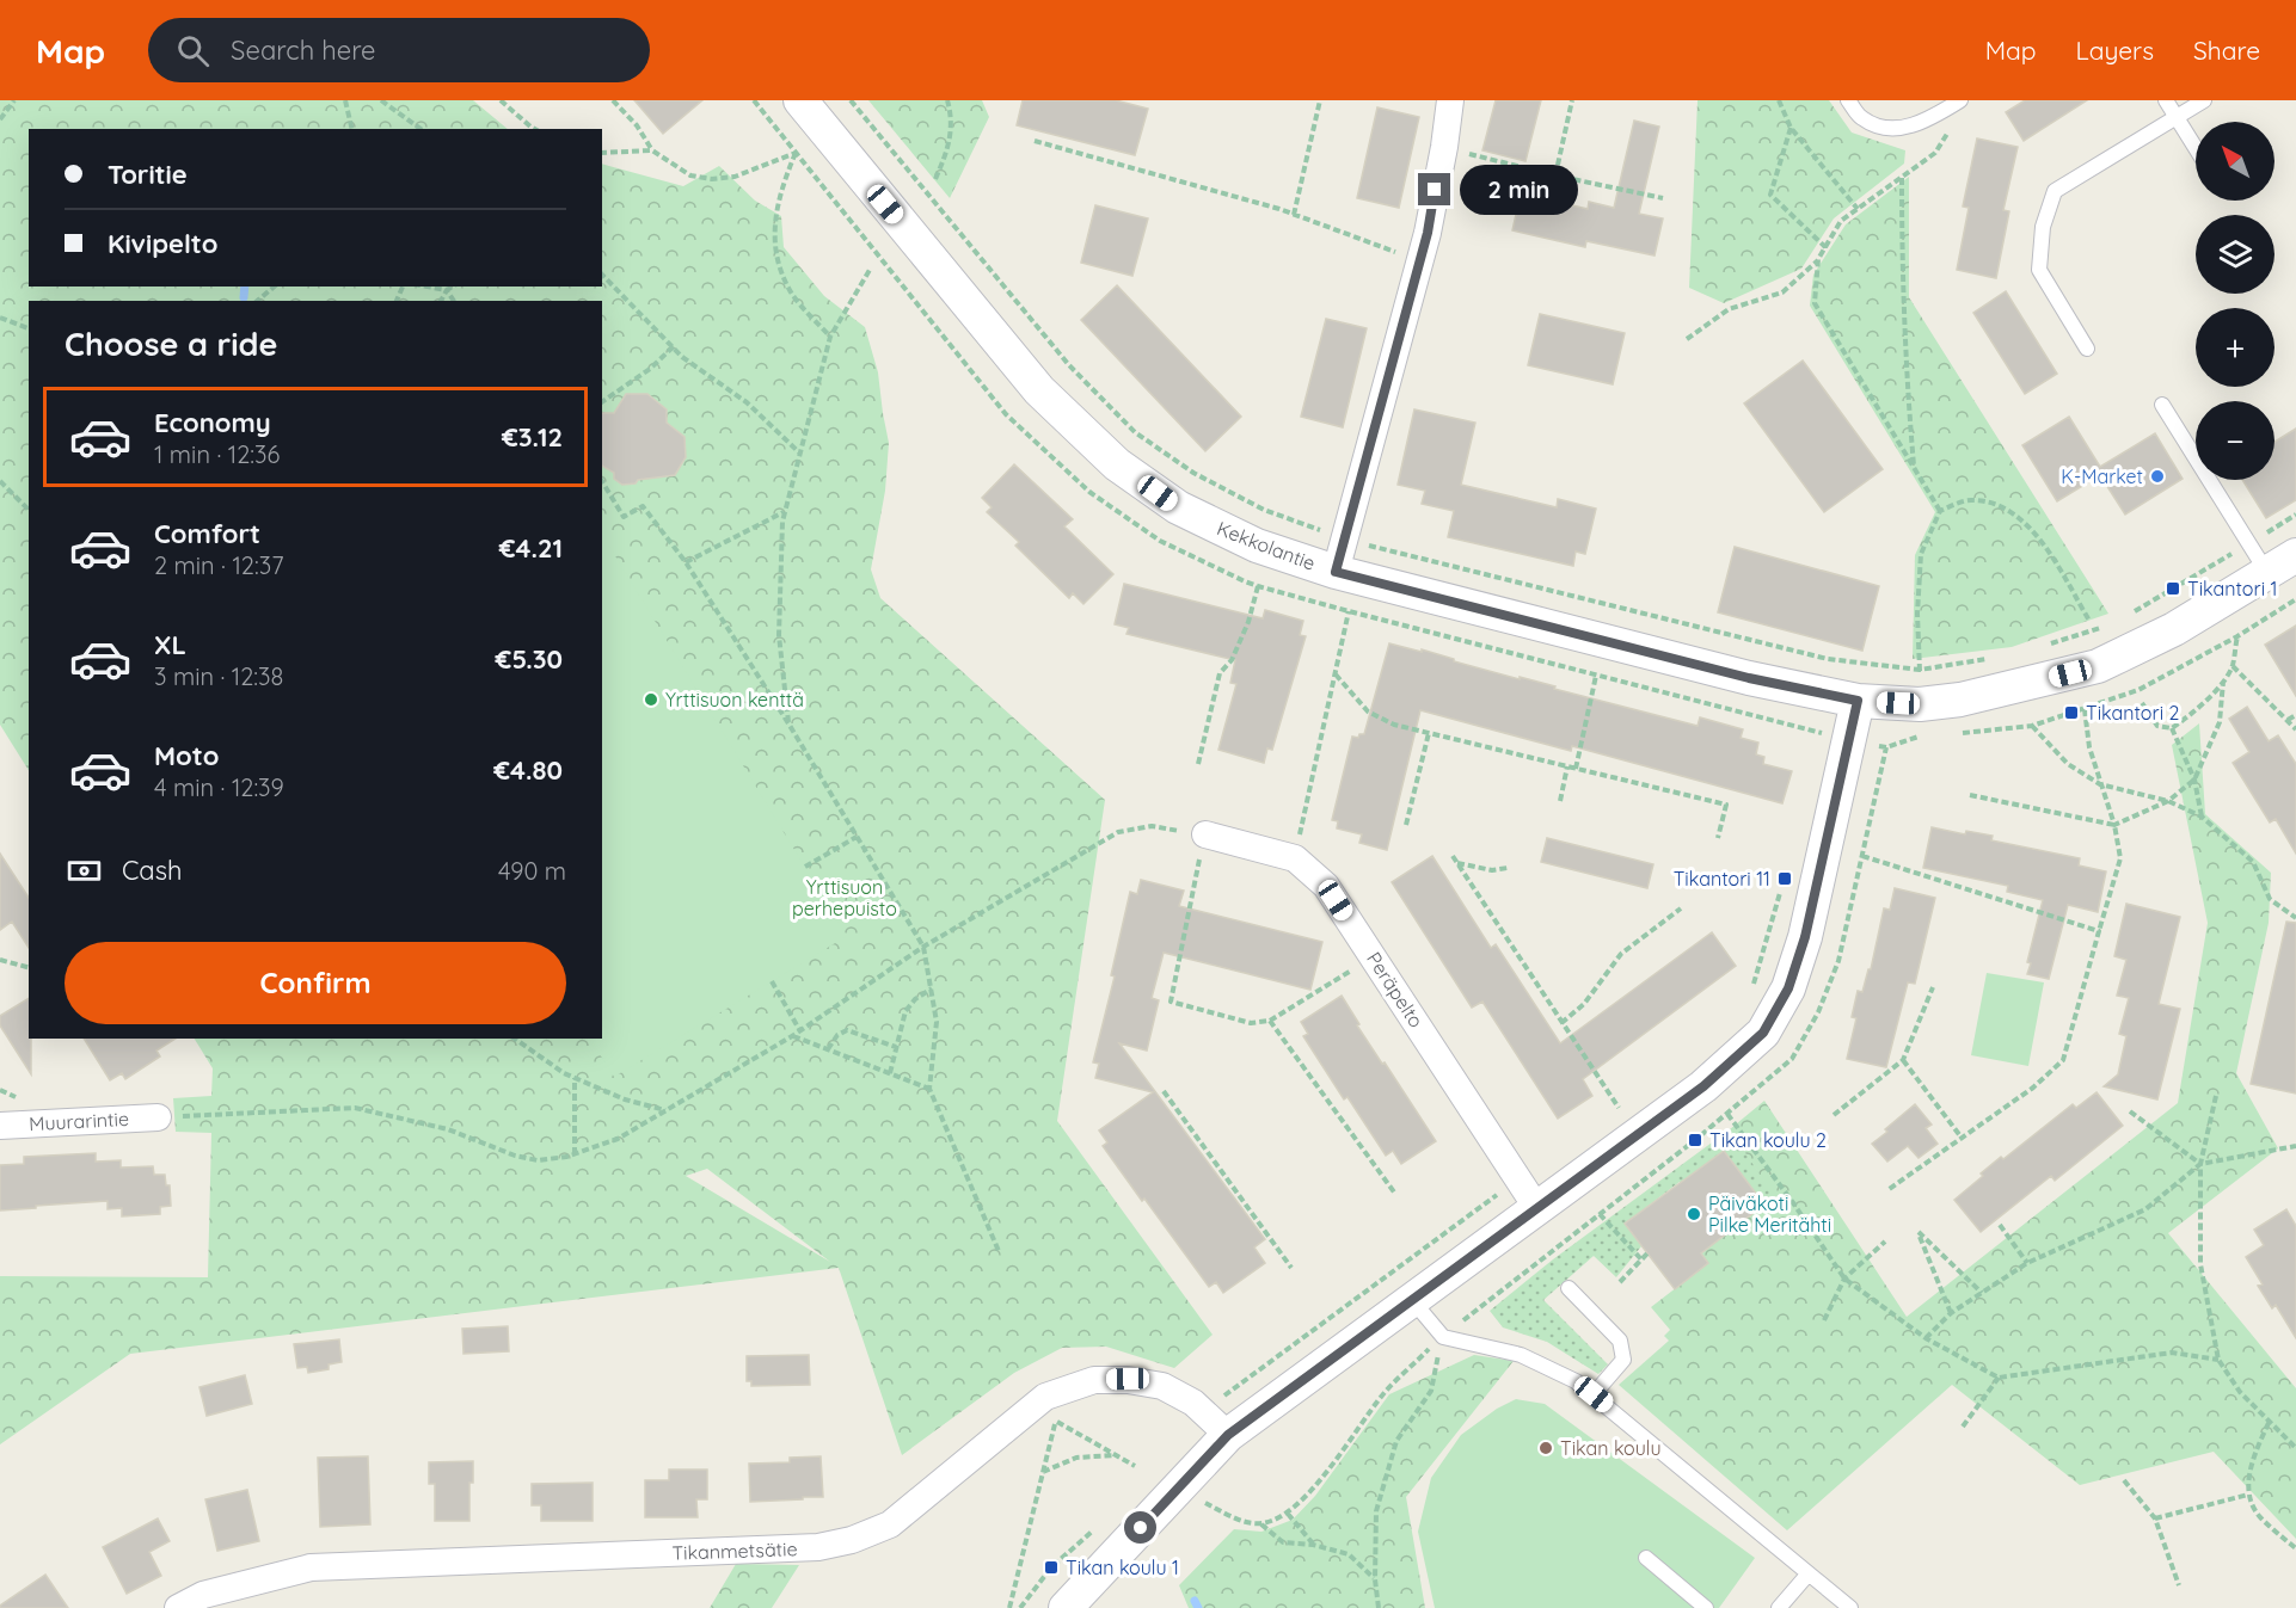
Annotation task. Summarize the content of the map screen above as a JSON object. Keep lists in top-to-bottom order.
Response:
{
  "streets": {
    "street": [
      "Kekkolantie",
      "Peräpelto",
      "Muurarintie",
      "Tikanmetsätie"
    ]
  },
  "parks": ["Yrttisuon perhepuisto"],
  "places": {
    "other": [
      "K-Market",
      "Yrttisuon kenttä",
      "Päiväkoti Pilke Meritähti",
      "Tikan koulu"
    ],
    "transit": [
      "Tikantori 1",
      "Tikantori 2",
      "Tikantori 11",
      "Tikan koulu 2",
      "Tikan koulu 1"
    ]
  },
  "north": "top left",
  "page": {
    "header": "Map",
    "search": "Search here",
    "nav": ["Map", "Layers", "Share"],
    "map_buttons": ["+", "−"],
    "banner": ["Toritie", "Kivipelto"],
    "bubble": "2 min",
    "heading": "Choose a ride",
    "list": [
      {
        "name": "Economy",
        "note": "1 min · 12:36",
        "value": "€3.12"
      },
      {
        "name": "Comfort",
        "note": "2 min · 12:37",
        "value": "€4.21"
      },
      {
        "name": "XL",
        "note": "3 min · 12:38",
        "value": "€5.30"
      },
      {
        "name": "Moto",
        "note": "4 min · 12:39",
        "value": "€4.80"
      }
    ],
    "pay": ["Cash", "490 m"],
    "buttons": "Confirm"
  }
}
